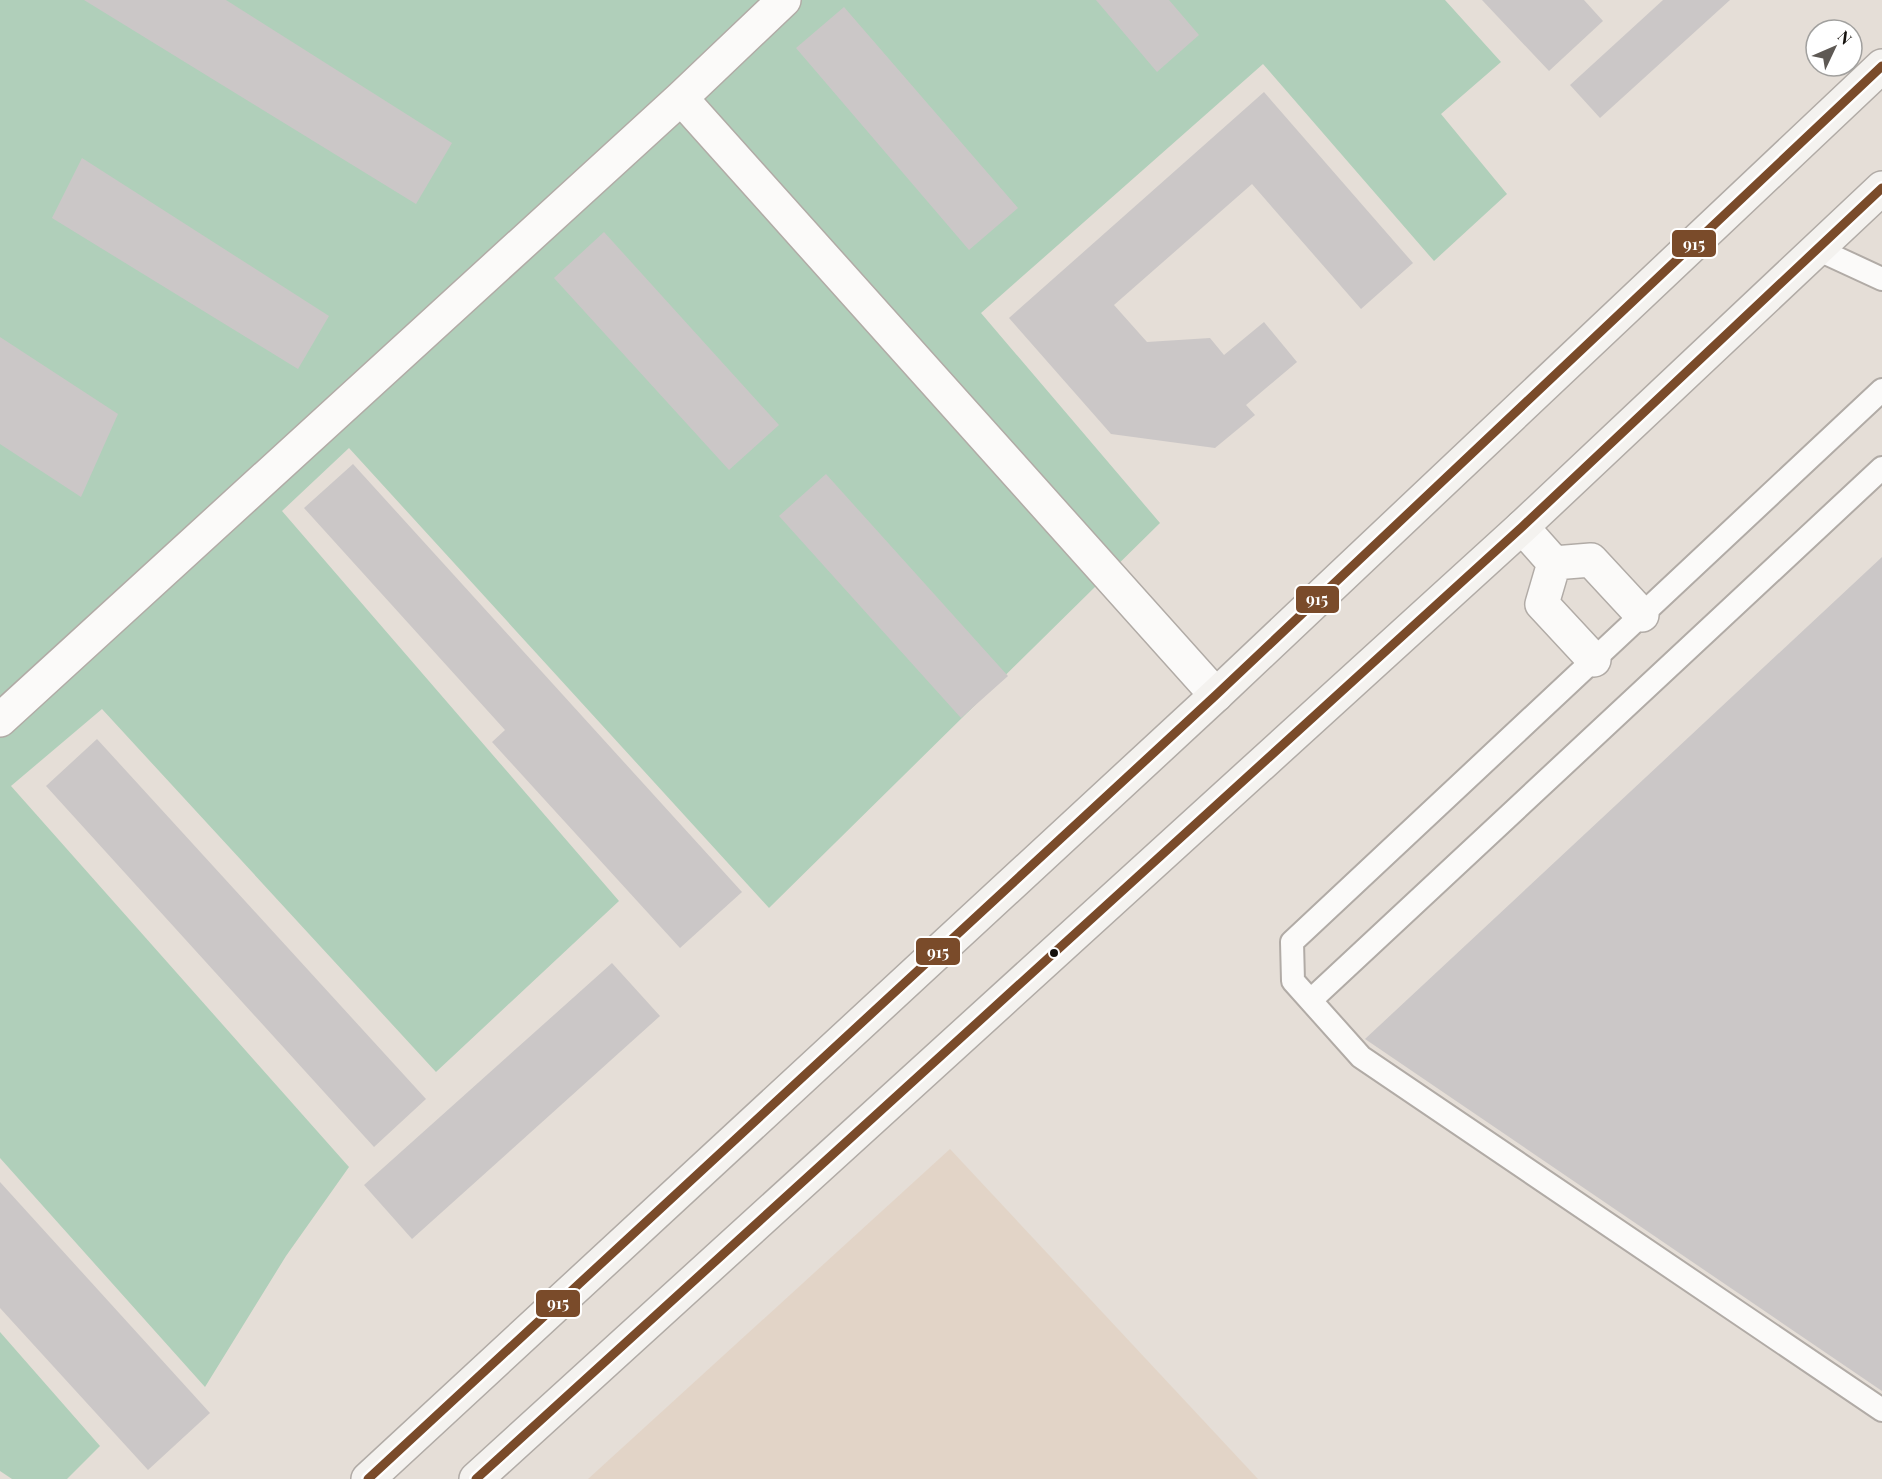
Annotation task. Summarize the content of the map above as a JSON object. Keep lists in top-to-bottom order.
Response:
{
  "lines": ["transit line 915"],
  "north": "top right"
}
